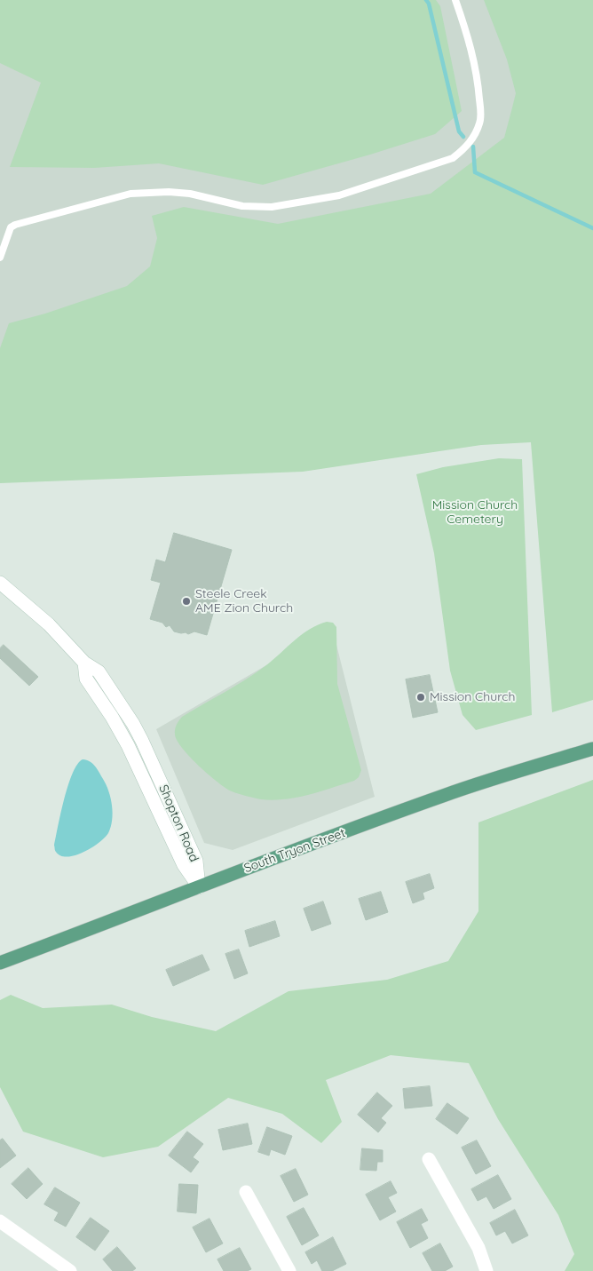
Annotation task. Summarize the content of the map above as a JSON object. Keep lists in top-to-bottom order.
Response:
{
  "streets": {
    "main road": ["South Tryon Street"],
    "street": ["Shopton Road"]
  },
  "crossings": [
    ["Shopton Road", "South Tryon Street"]
  ],
  "parks": ["Mission Church Cemetery"],
  "places": ["Steele Creek AME Zion Church", "Mission Church"]
}
